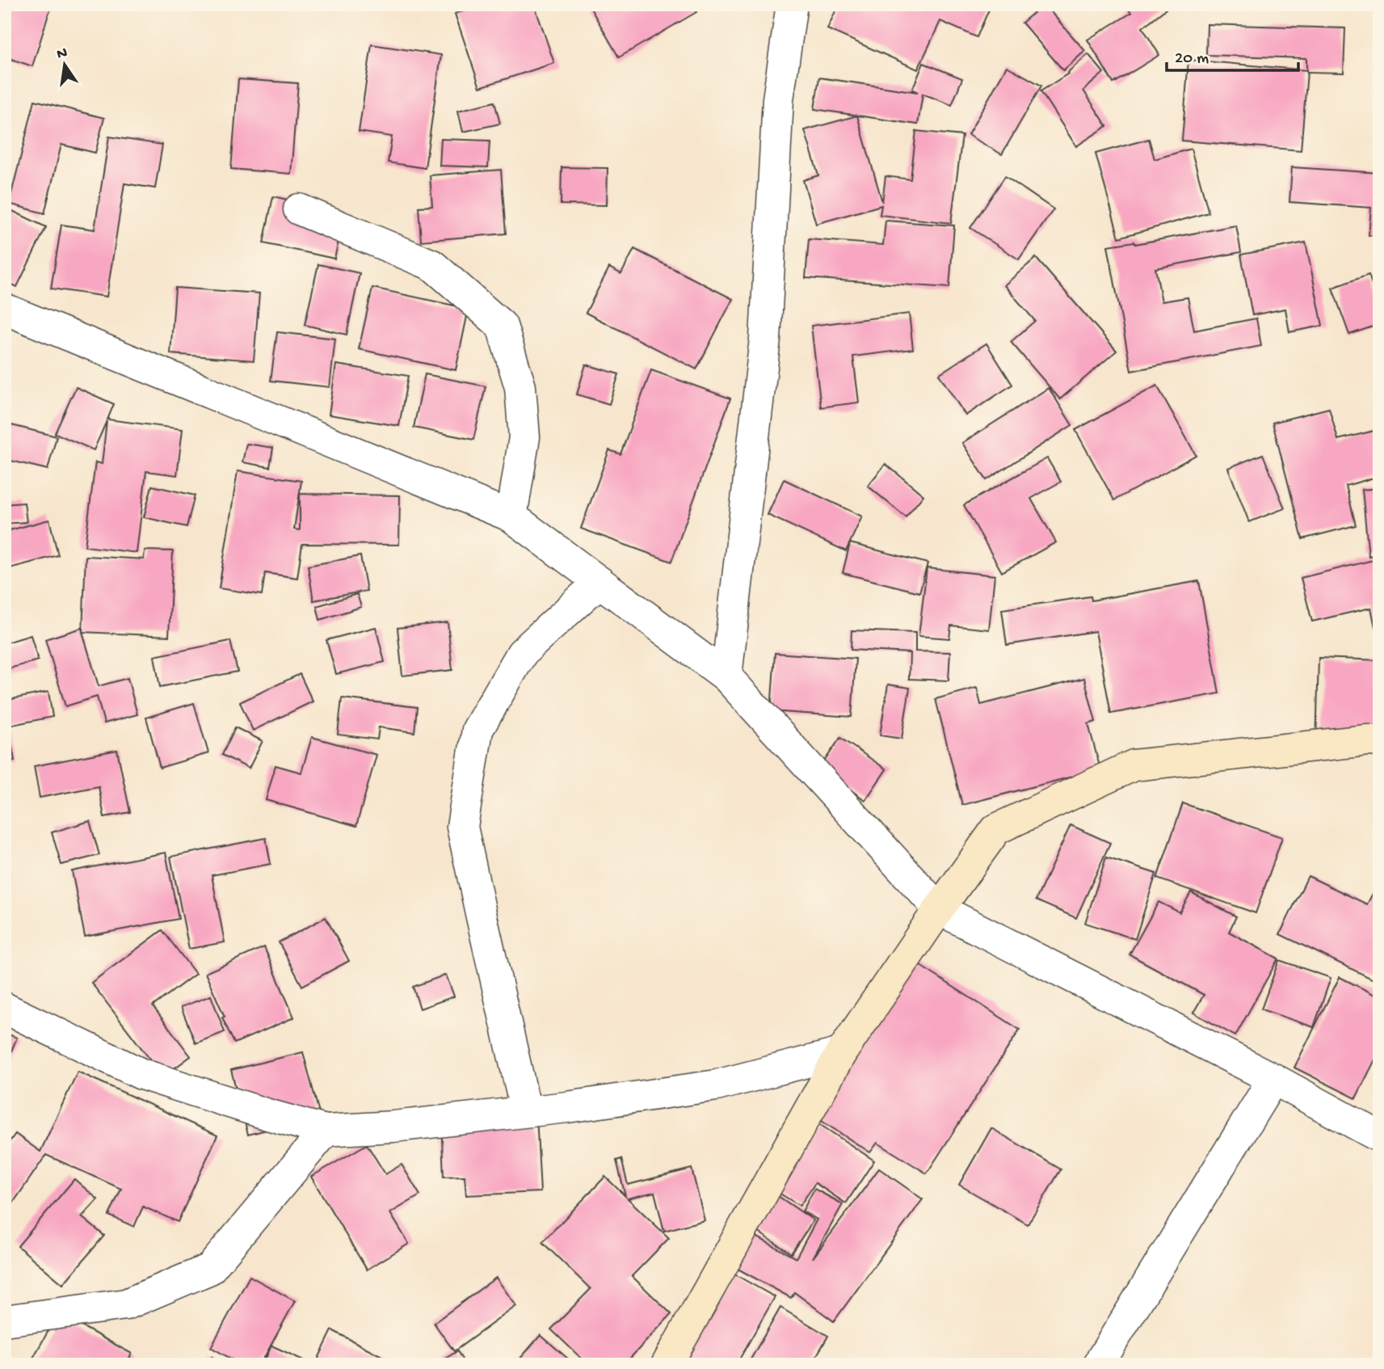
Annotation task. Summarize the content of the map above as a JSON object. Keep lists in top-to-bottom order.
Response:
{
  "scale_bar": "20 m",
  "north": "top"
}
